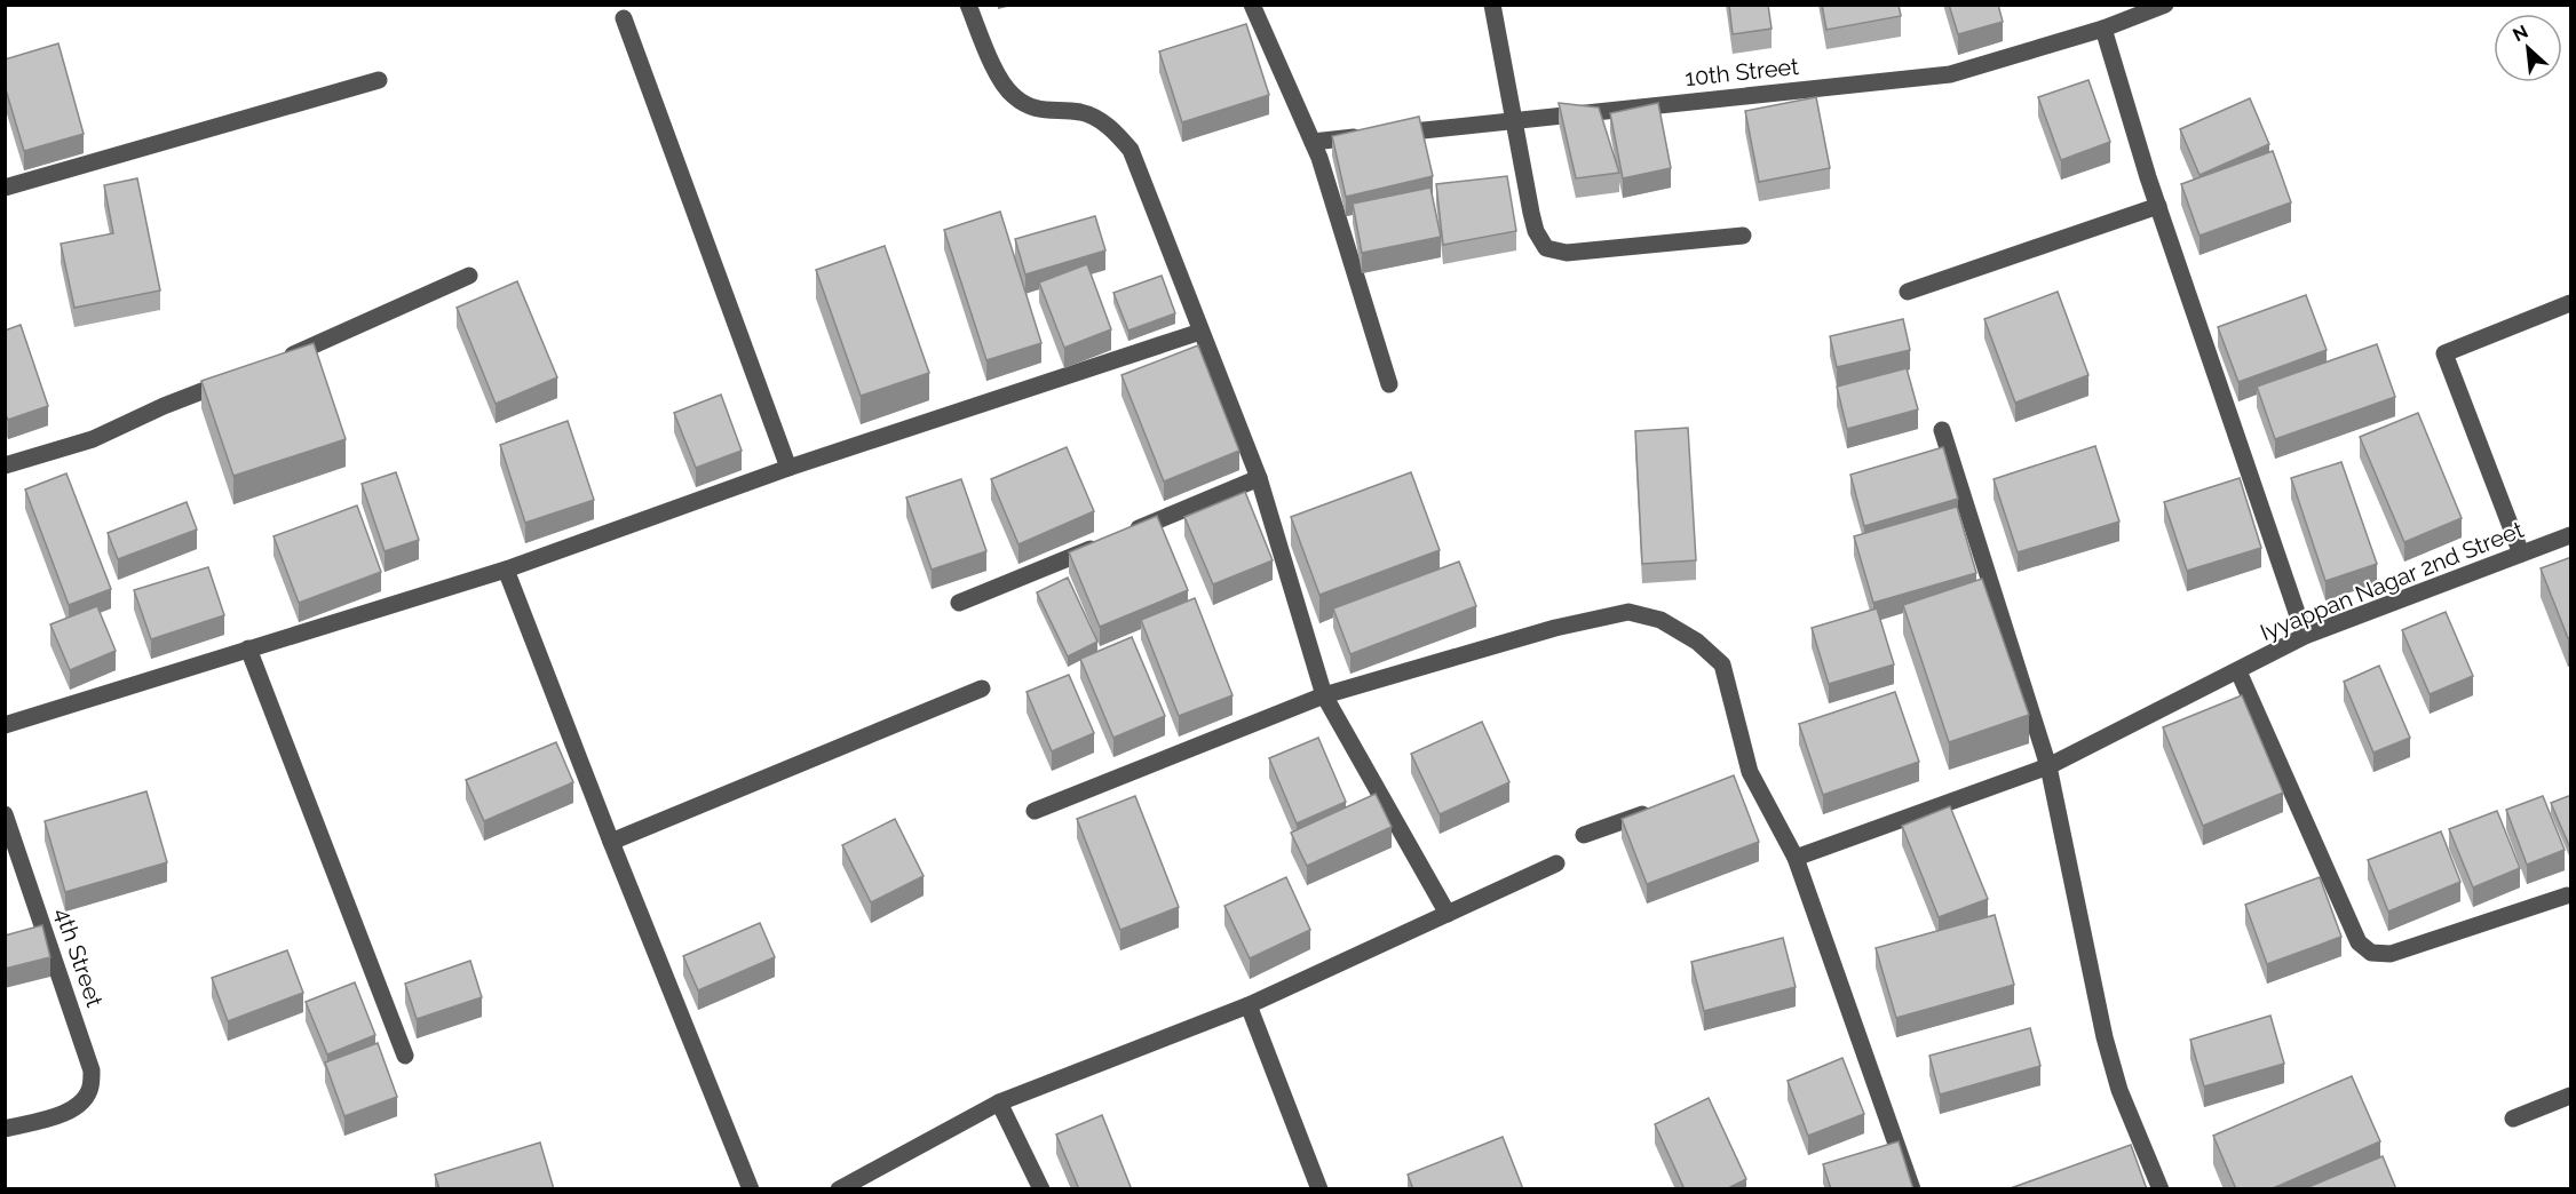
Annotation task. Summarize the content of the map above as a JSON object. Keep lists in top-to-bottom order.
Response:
{
  "streets": {
    "street": ["10th Street", "Iyyappan Nagar 2nd Street", "4th Street"]
  },
  "north": "top left"
}
